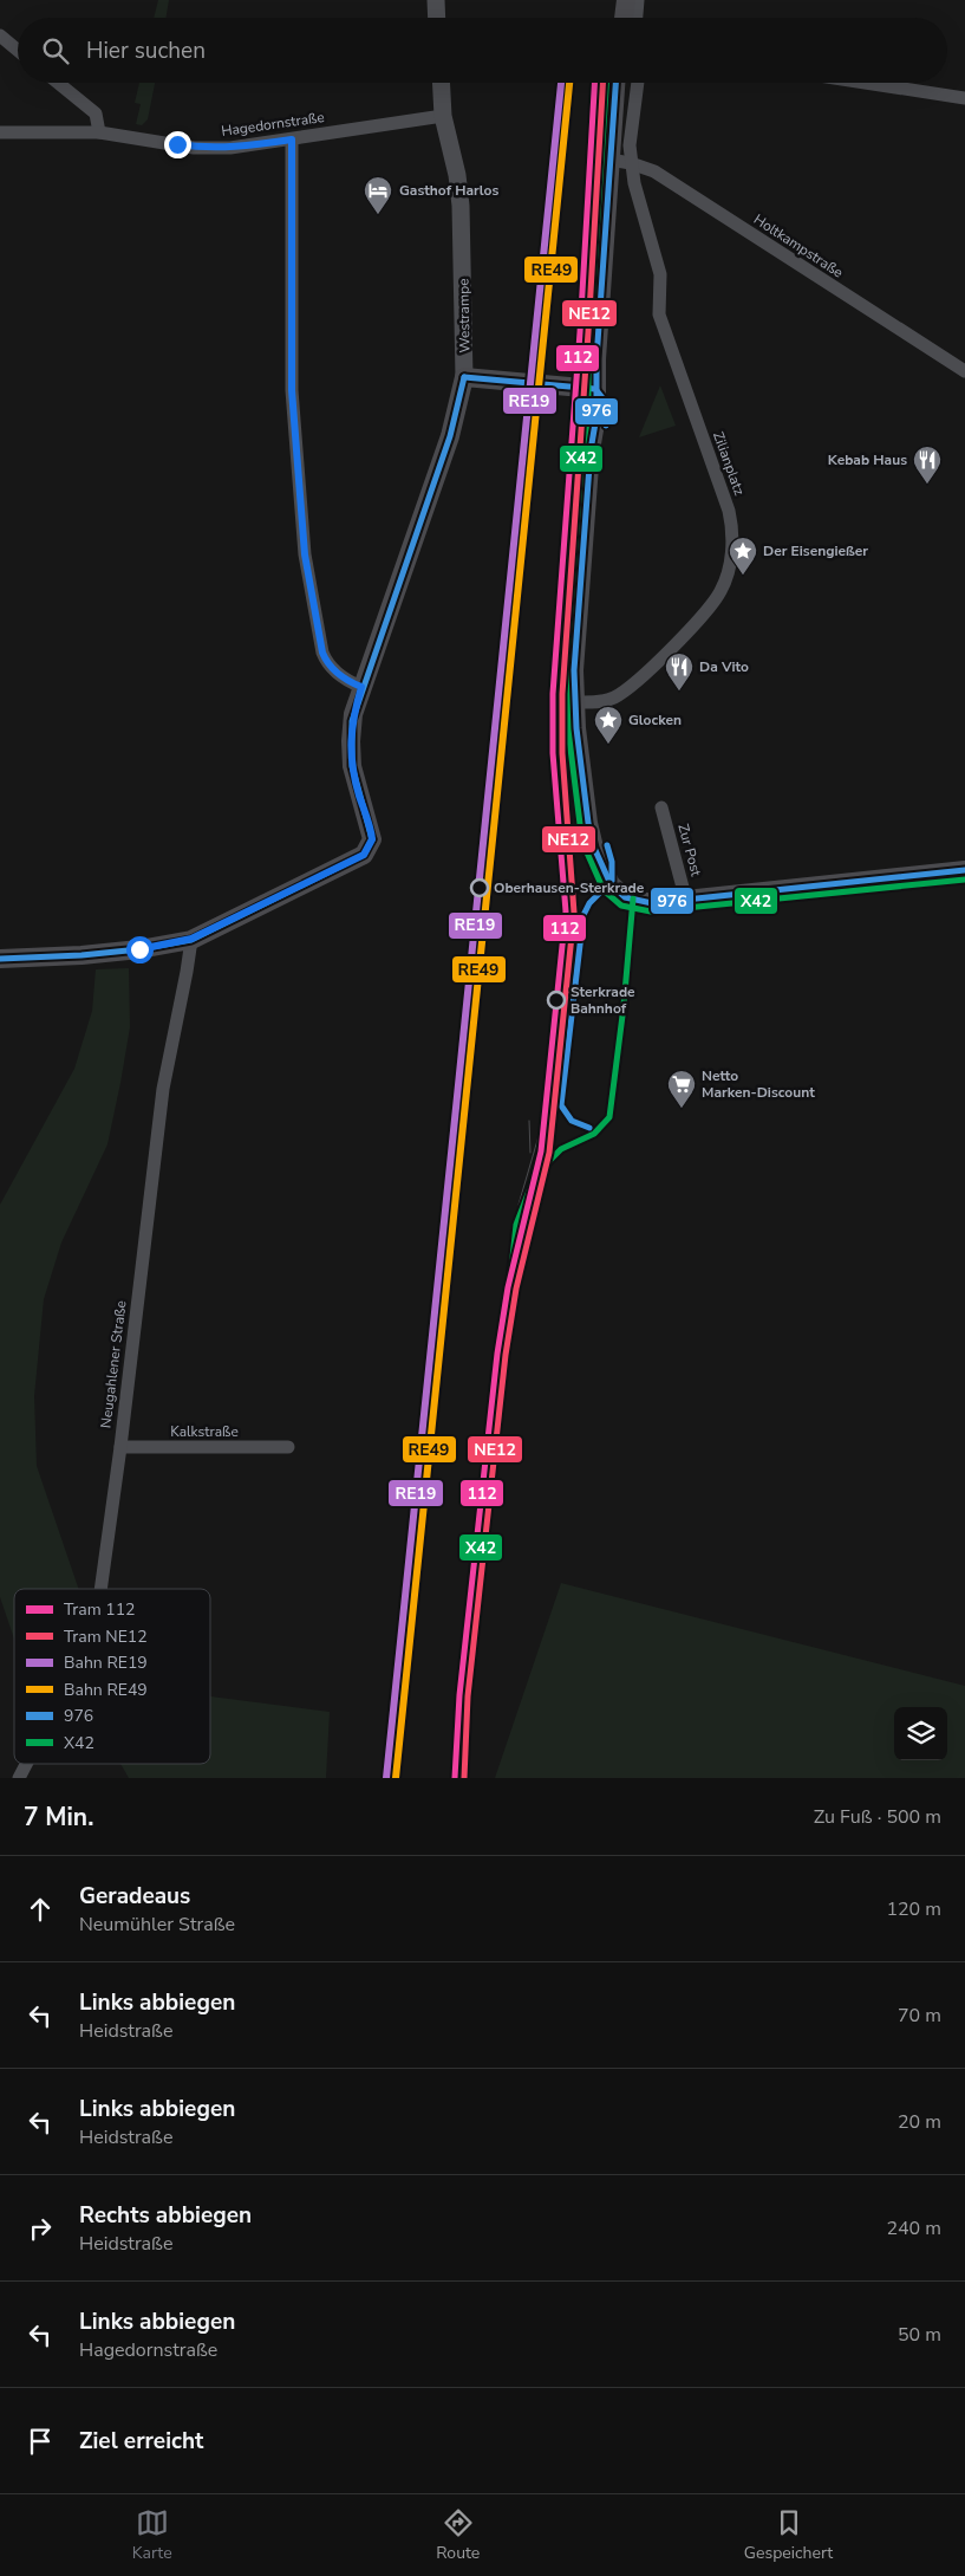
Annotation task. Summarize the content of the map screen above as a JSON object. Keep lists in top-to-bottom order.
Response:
{
  "streets": {
    "main road": ["Westrampe"],
    "street": [
      "Hagedornstraße",
      "Holtkampstraße",
      "Zilianplatz",
      "Zur Post",
      "Neugahlener Straße",
      "Kalkstraße"
    ]
  },
  "crossings": [
    ["Hagedornstraße", "Westrampe"],
    ["Holtkampstraße", "Zilianplatz"],
    ["Westrampe", "Neugahlener Straße"],
    ["Neugahlener Straße", "Kalkstraße"]
  ],
  "places": {
    "hotel": ["Gasthof Harlos"],
    "restaurant": ["Kebab Haus", "Da Vito"],
    "place": ["Der Eisengießer", "Glocken"],
    "other": ["Oberhausen-Sterkrade", "Sterkrade Bahnhof"],
    "supermarket": ["Netto Marken-Discount"]
  },
  "lines": [
    "tram line 112",
    "tram line NE12",
    "rail line RE19",
    "rail line RE49",
    "transit line 976",
    "transit line X42"
  ],
  "legend": [
    "Tram 112",
    "Tram NE12",
    "Bahn RE19",
    "Bahn RE49",
    "976",
    "X42"
  ],
  "page": {
    "search": "Hier suchen",
    "heading": ["7 Min.", "Zu Fuß · 500 m"],
    "list": [
      ["Geradeaus", "Neumühler Straße", "120 m"],
      ["Links abbiegen", "Heidstraße", "70 m"],
      ["Links abbiegen", "Heidstraße", "20 m"],
      ["Rechts abbiegen", "Heidstraße", "240 m"],
      ["Links abbiegen", "Hagedornstraße", "50 m"],
      "Ziel erreicht"
    ],
    "nav": ["Karte", "Route", "Gespeichert"]
  }
}
